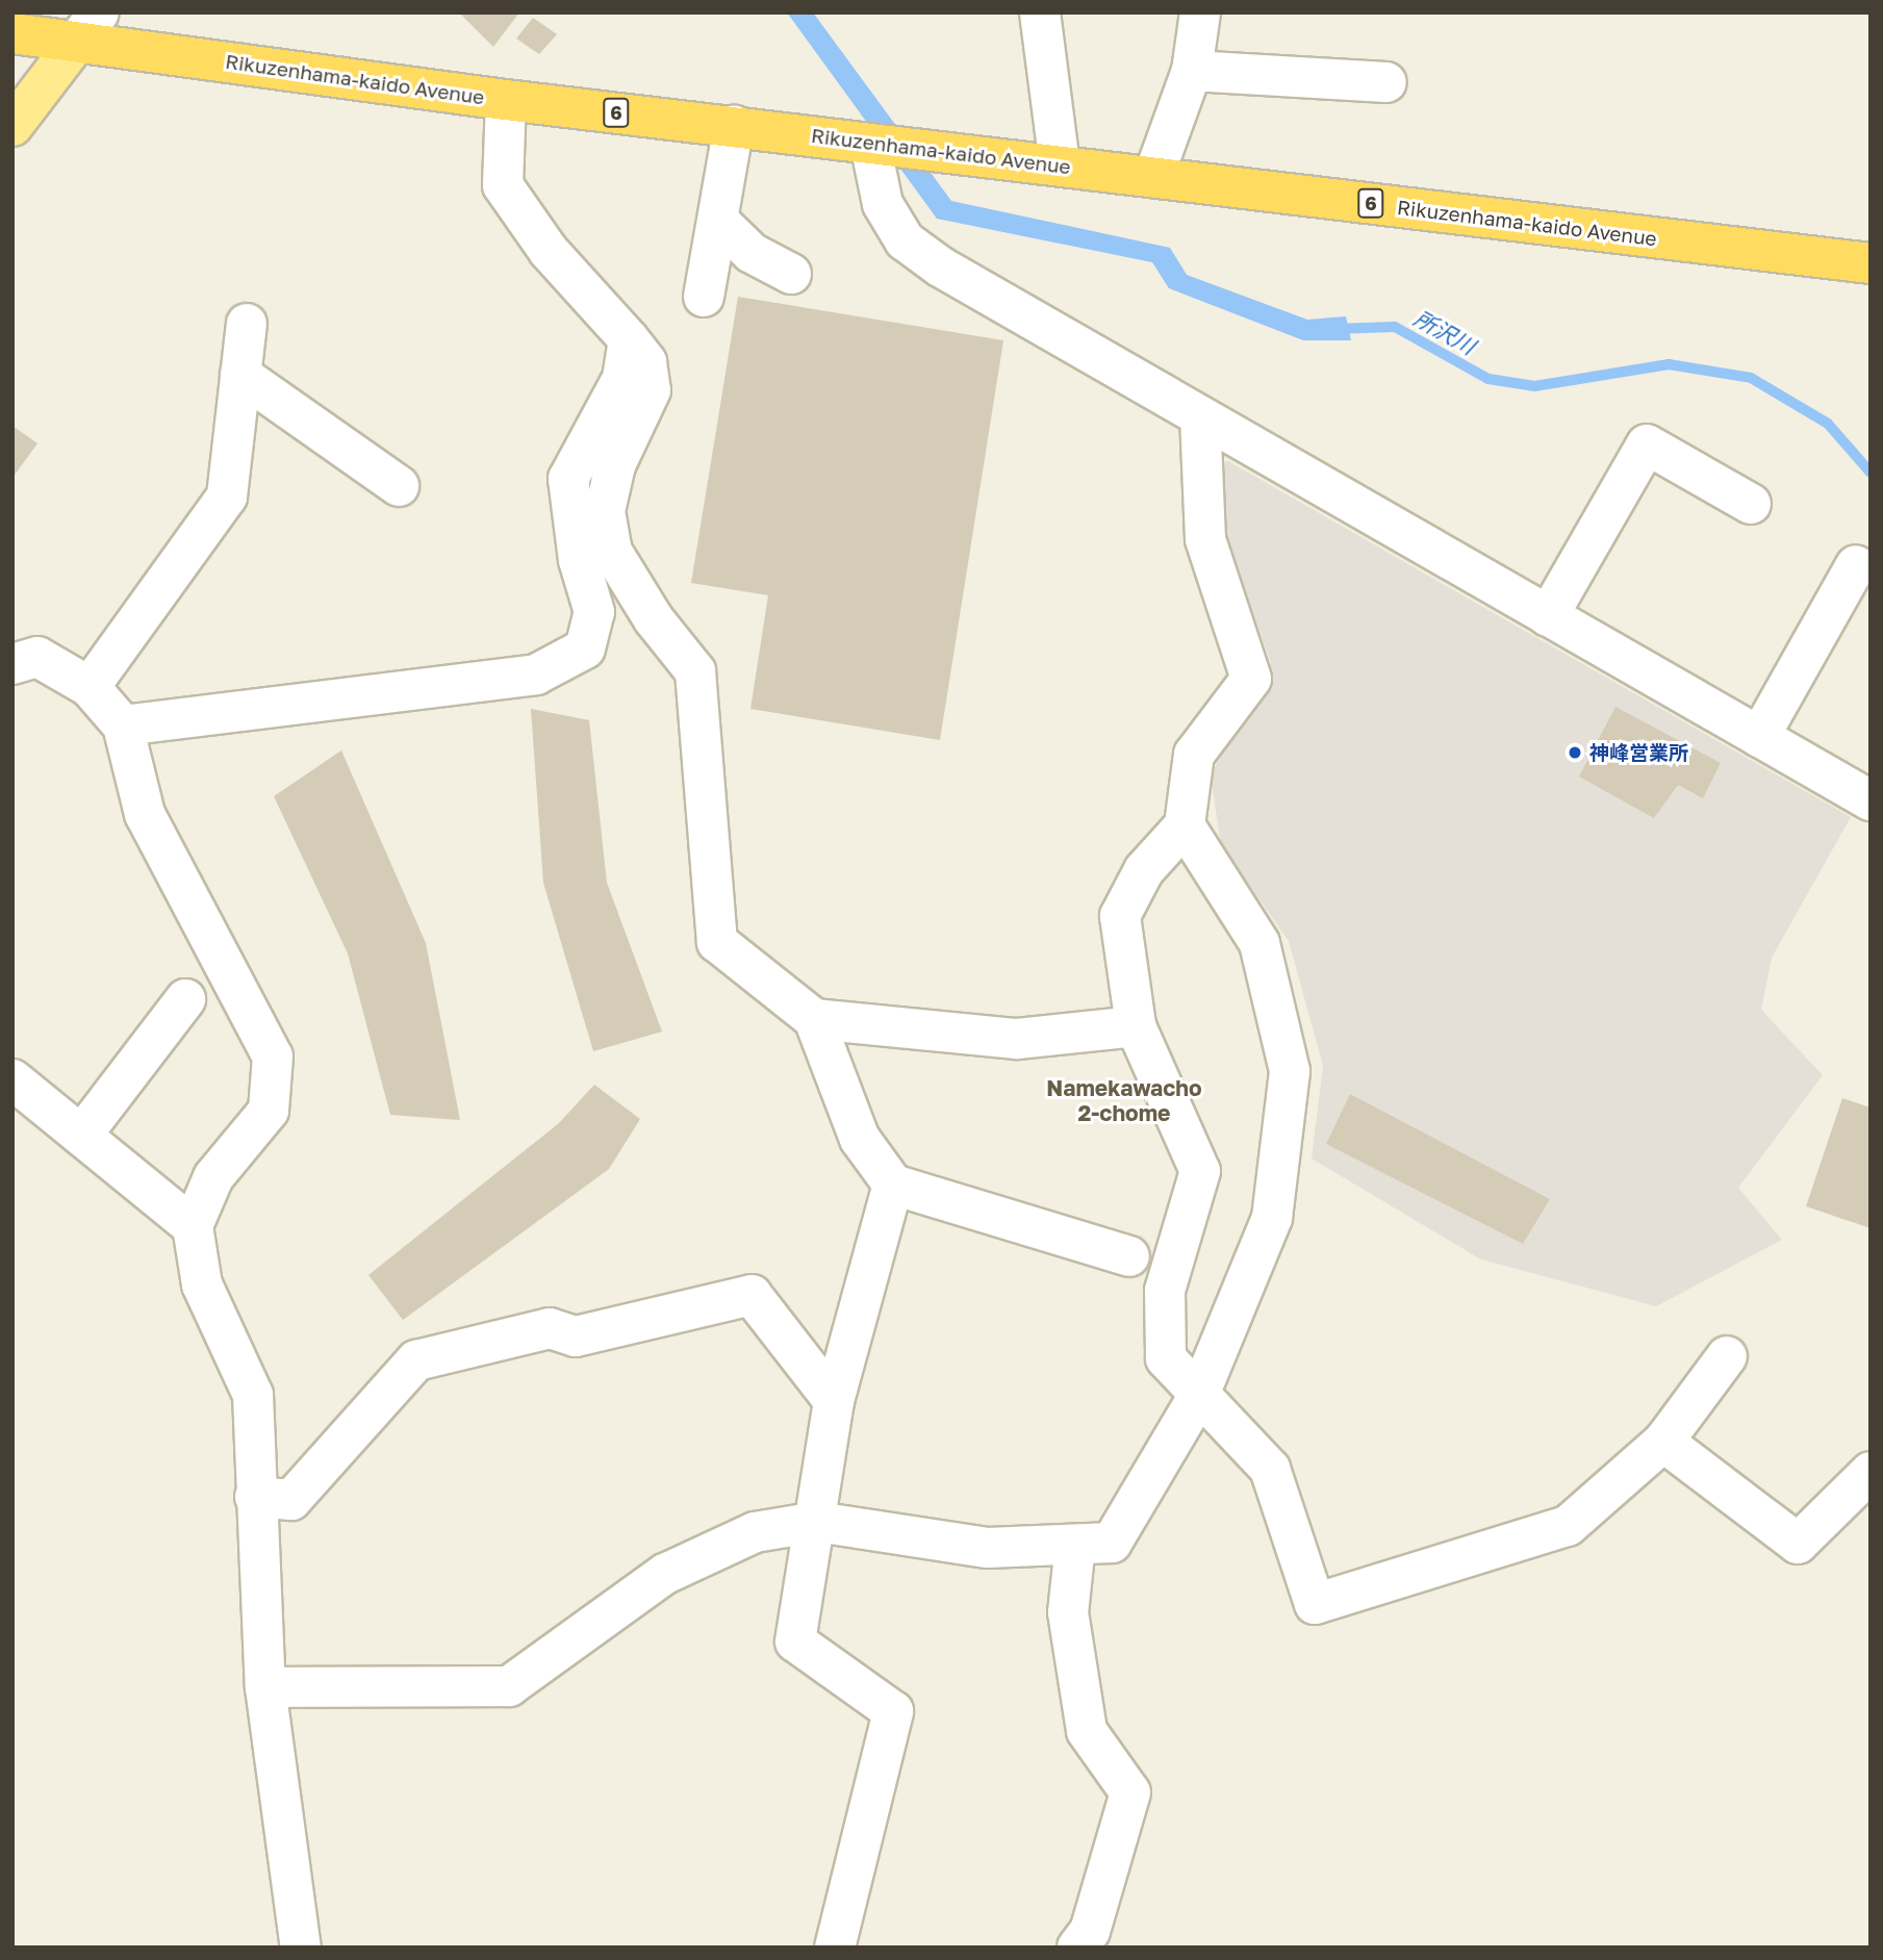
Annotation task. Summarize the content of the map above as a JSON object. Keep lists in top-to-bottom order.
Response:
{
  "streets": {
    "highway": ["Rikuzenhama-kaido Avenue", "6"]
  },
  "districts": ["Namekawacho 2-chome"],
  "water": ["所沢川"],
  "places": ["神峰営業所"]
}
